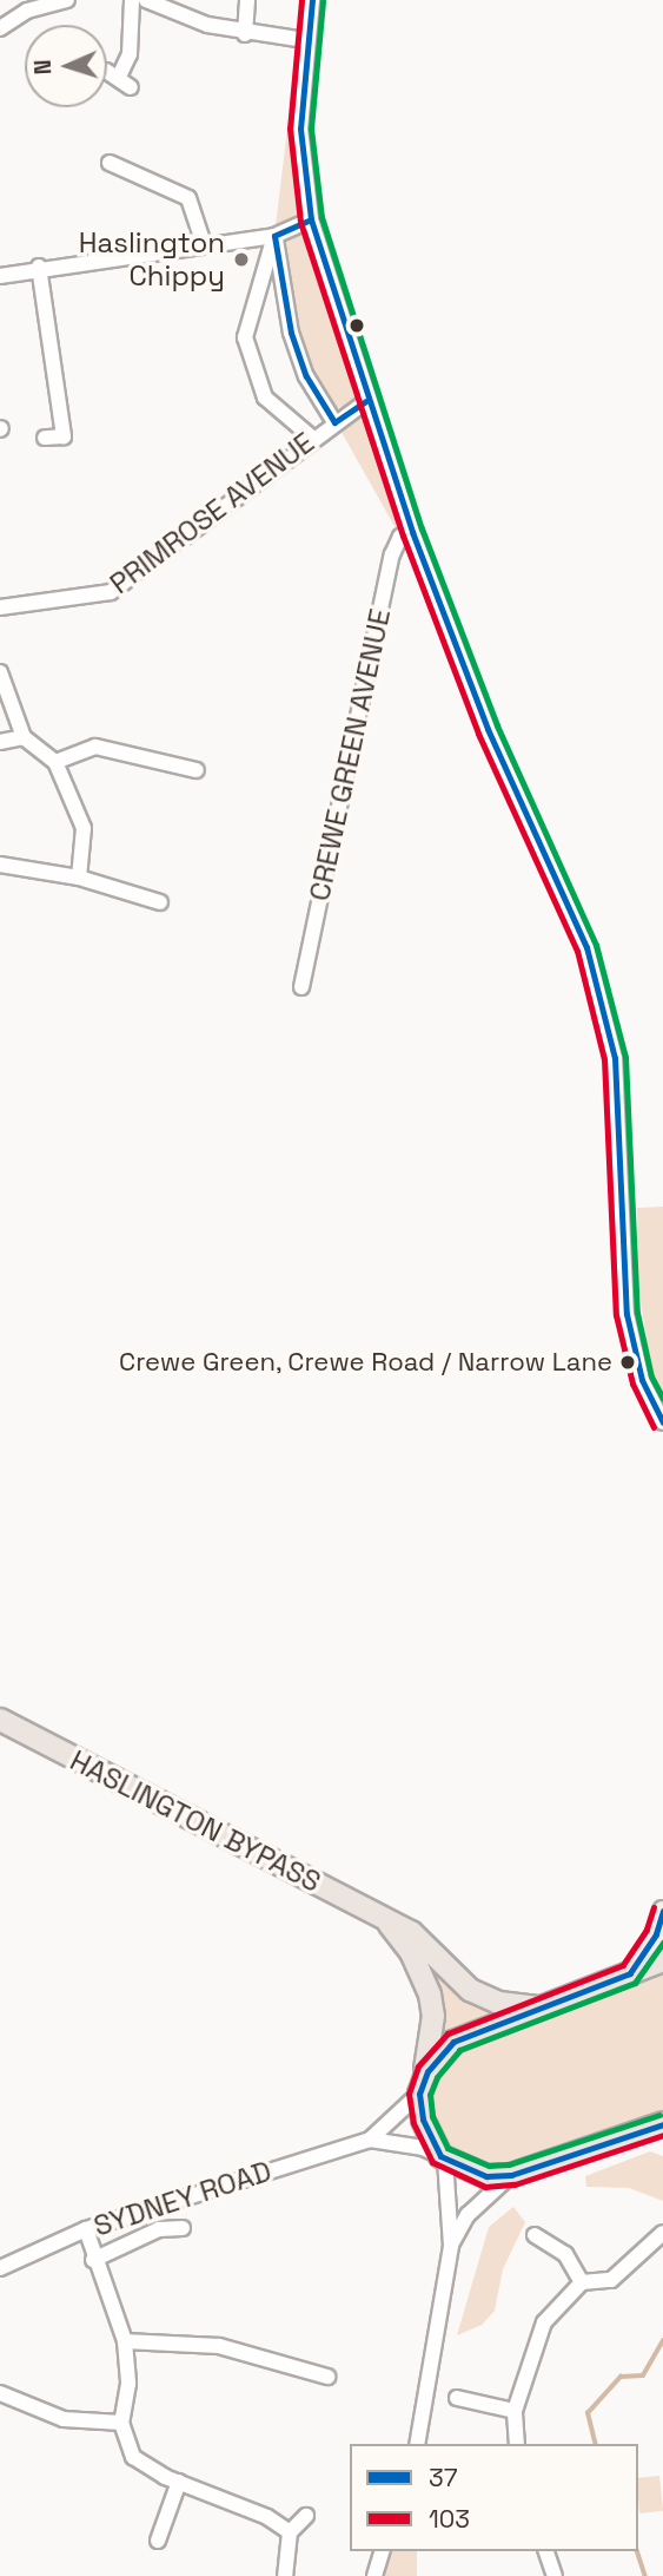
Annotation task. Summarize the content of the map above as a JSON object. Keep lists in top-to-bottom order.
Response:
{
  "streets": {
    "highway": ["HASLINGTON BYPASS"],
    "street": ["PRIMROSE AVENUE", "CREWE GREEN AVENUE", "SYDNEY ROAD"]
  },
  "crossings": [
    ["HASLINGTON BYPASS", "SYDNEY ROAD"]
  ],
  "places": ["Haslington Chippy", "Crewe Green, Crewe Road / Narrow Lane"],
  "lines": ["transit line 37", "transit line 103"],
  "legend": ["37", "103"],
  "north": "left"
}
